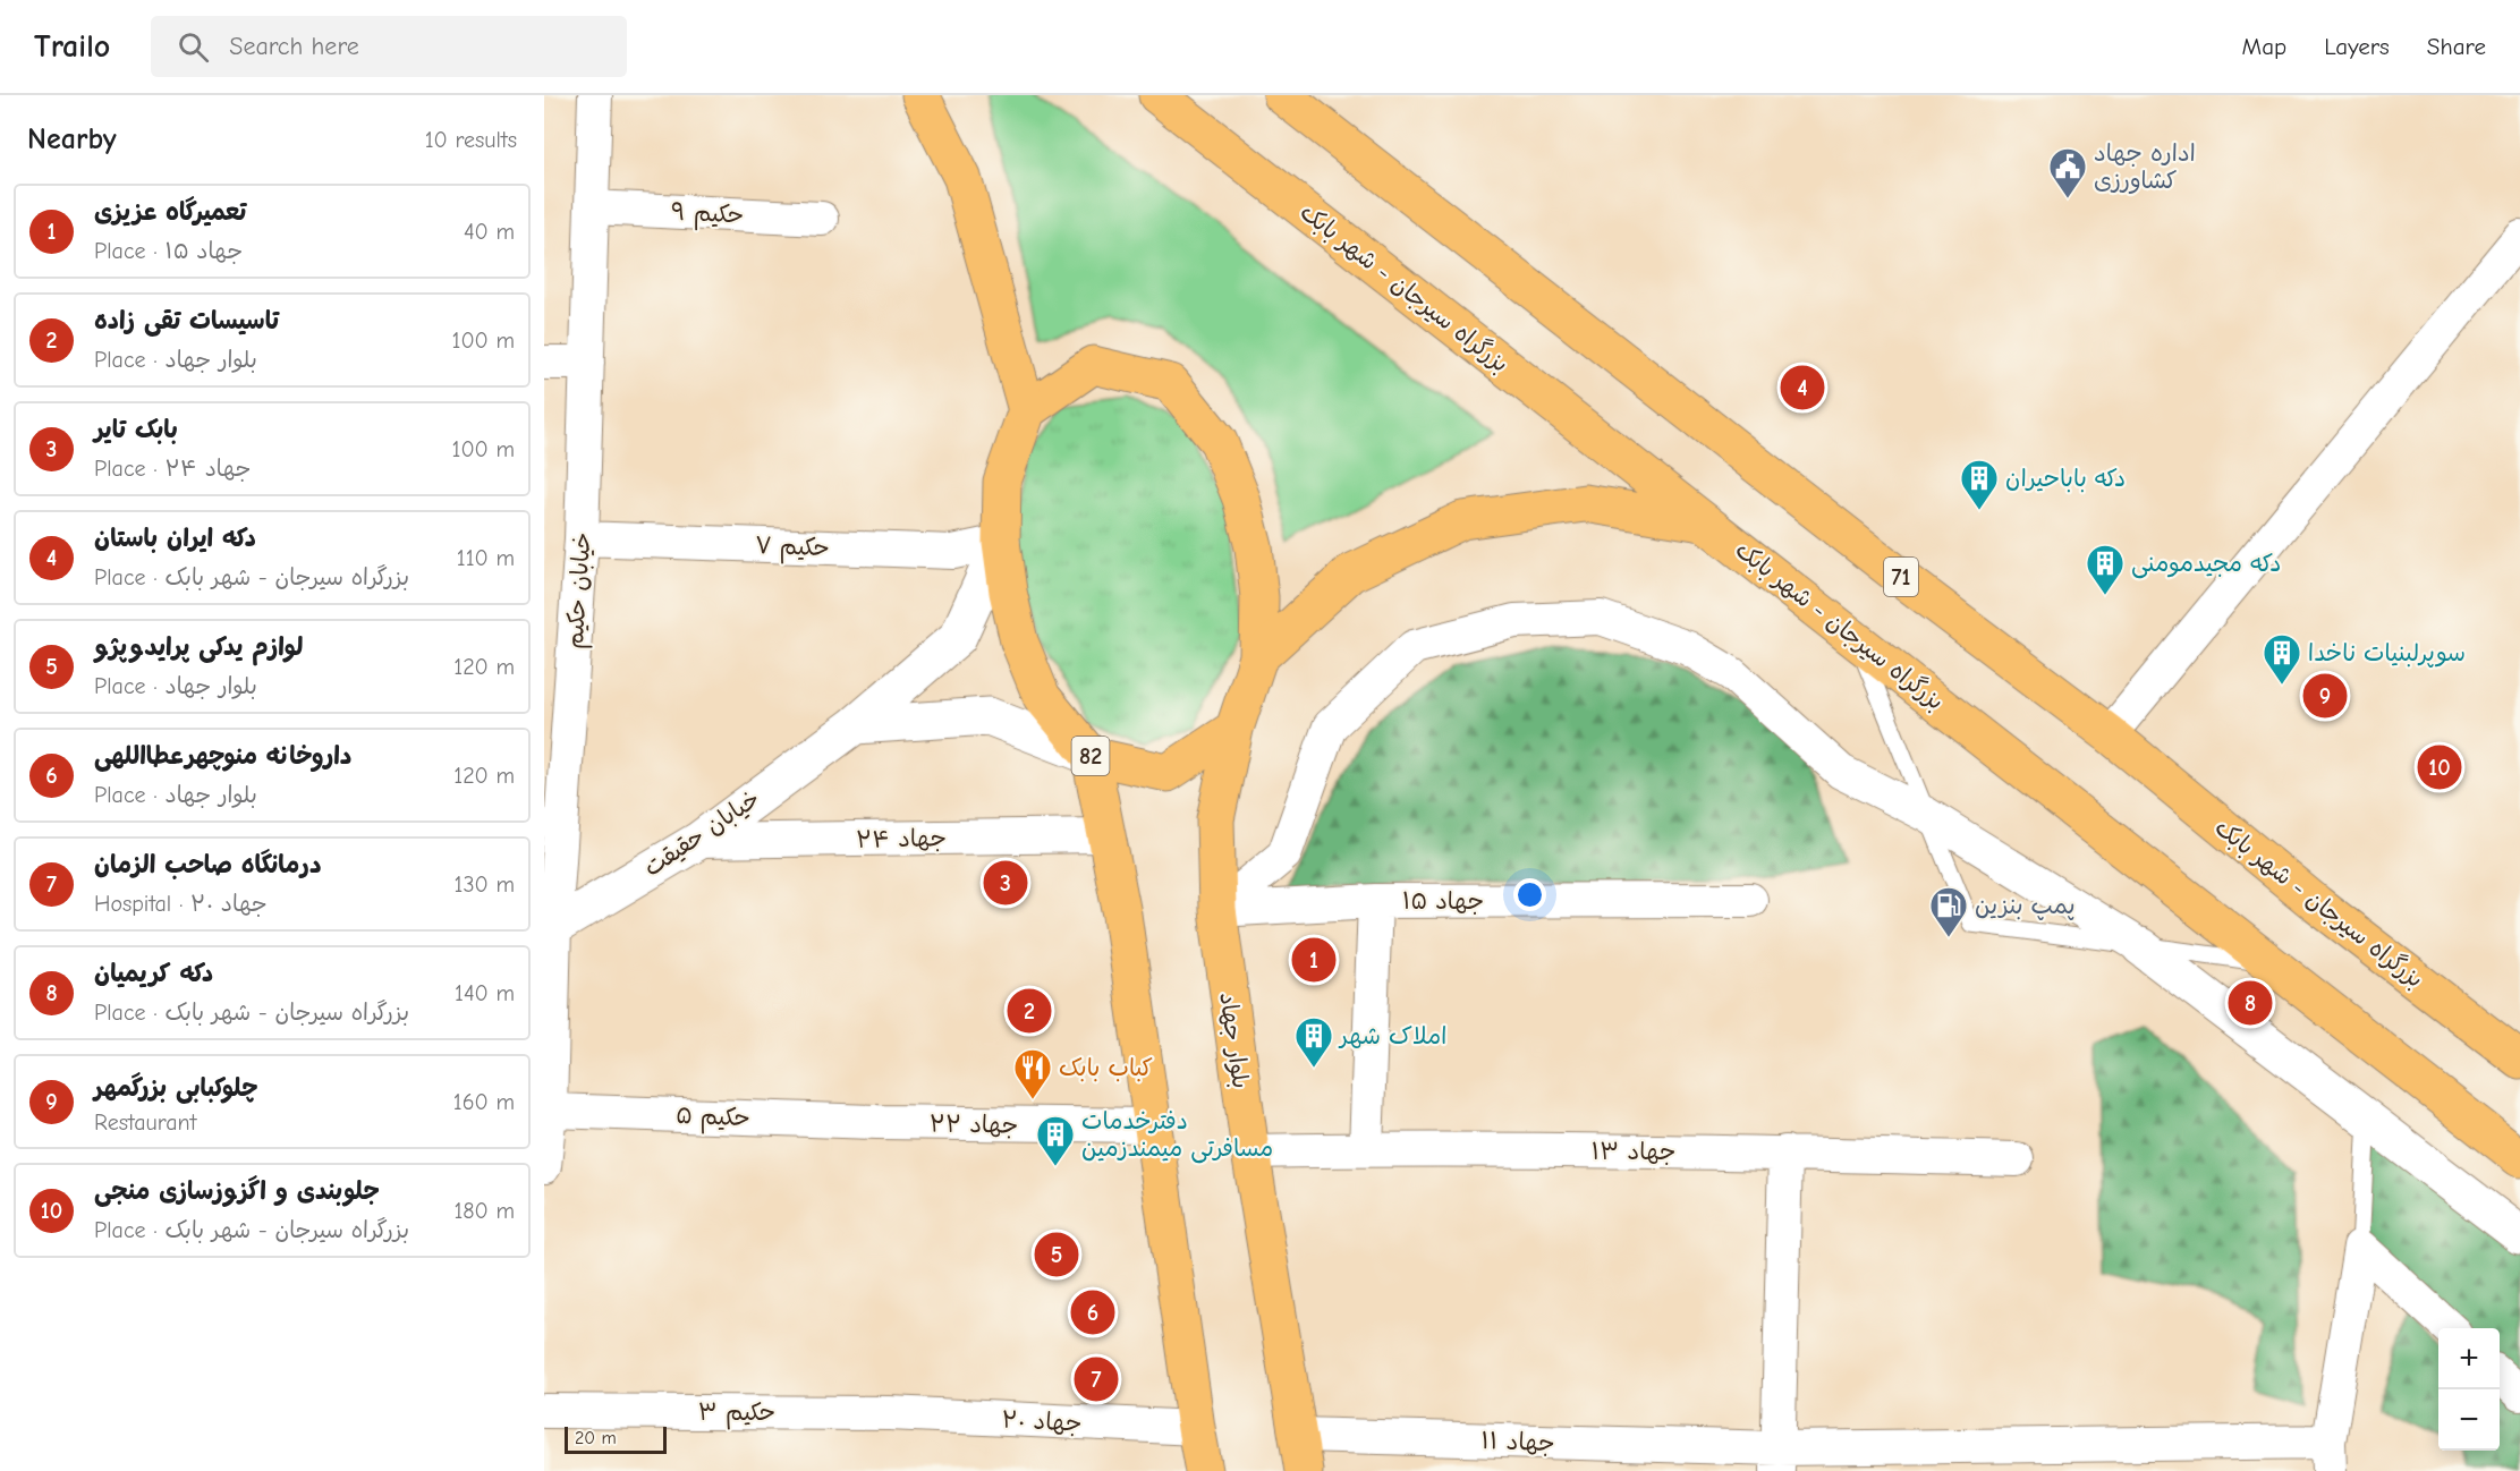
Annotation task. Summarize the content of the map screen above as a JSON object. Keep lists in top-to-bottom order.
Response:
{
  "streets": {
    "main road": [
      "بزرگراه سیرجان - شهر بابک",
      "71",
      "82",
      "بلوار جهاد"
    ],
    "street": [
      "حکیم ۹",
      "حکیم ۷",
      "خیابان حکیم",
      "خیابان حقیقت",
      "جهاد ۲۴",
      "جهاد ۱۵",
      "حکیم ۵",
      "جهاد ۲۲",
      "جهاد ۱۳",
      "حکیم ۳",
      "جهاد ۲۰",
      "جهاد ۱۱"
    ]
  },
  "crossings": [
    ["حکیم ۹", "خیابان حکیم"],
    ["حکیم ۷", "خیابان حکیم"],
    ["حکیم ۷", "82"],
    ["حکیم ۷", "خیابان حقیقت"],
    ["خیابان حکیم", "خیابان حقیقت"],
    ["خیابان حکیم", "حکیم ۵"],
    ["82", "خیابان حقیقت"],
    ["82", "جهاد ۲۴"],
    ["82", "بلوار جهاد"],
    ["82", "جهاد ۲۲"],
    ["82", "جهاد ۲۰"],
    ["خیابان حقیقت", "جهاد ۲۴"],
    ["جهاد ۱۵", "بلوار جهاد"],
    ["بلوار جهاد", "جهاد ۱۳"],
    ["بلوار جهاد", "جهاد ۱۱"],
    ["حکیم ۵", "جهاد ۲۲"],
    ["حکیم ۳", "جهاد ۲۰"]
  ],
  "places": {
    "public building": ["اداره جهاد کشاورزی"],
    "building": [
      "دکه باباحیران",
      "دکه مجیدمومنی",
      "سوپرلبنیات ناخدا",
      "املاک شهر",
      "دفترخدمات مسافرتی میمندزمین"
    ],
    "fuel station": ["پمپ بنزین"],
    "restaurant": ["کباب بابک"]
  },
  "scale_bar": "20 m",
  "page": {
    "header": "Trailo",
    "search": "Search here",
    "nav": ["Map", "Layers", "Share"],
    "heading": ["Nearby", "10 results"],
    "list": [
      {
        "mark": "1",
        "name": "تعمیرگاه عزیزی",
        "note": "Place · جهاد ۱۵",
        "value": "40 m"
      },
      {
        "mark": "2",
        "name": "تاسیسات تقی زاده",
        "note": "Place · بلوار جهاد",
        "value": "100 m"
      },
      {
        "mark": "3",
        "name": "بابک تایر",
        "note": "Place · جهاد ۲۴",
        "value": "100 m"
      },
      {
        "mark": "4",
        "name": "دکه ایران باستان",
        "note": "Place · بزرگراه سیرجان - شهر بابک",
        "value": "110 m"
      },
      {
        "mark": "5",
        "name": "لوازم یدکی پرایدوپژو",
        "note": "Place · بلوار جهاد",
        "value": "120 m"
      },
      {
        "mark": "6",
        "name": "داروخانه منوچهرعطااللهی",
        "note": "Place · بلوار جهاد",
        "value": "120 m"
      },
      {
        "mark": "7",
        "name": "درمانگاه صاحب الزمان",
        "note": "Hospital · جهاد ۲۰",
        "value": "130 m"
      },
      {
        "mark": "8",
        "name": "دکه کریمیان",
        "note": "Place · بزرگراه سیرجان - شهر بابک",
        "value": "140 m"
      },
      {
        "mark": "9",
        "name": "چلوکبابی بزرگمهر",
        "note": "Restaurant",
        "value": "160 m"
      },
      {
        "mark": "10",
        "name": "جلوبندی و اگزوزسازی منجی",
        "note": "Place · بزرگراه سیرجان - شهر بابک",
        "value": "180 m"
      }
    ],
    "pins": [
      "4",
      "9",
      "10",
      "3",
      "1",
      "8",
      "2",
      "5",
      "6",
      "7"
    ],
    "map_buttons": ["+", "−"],
    "scale": "20 m"
  }
}
